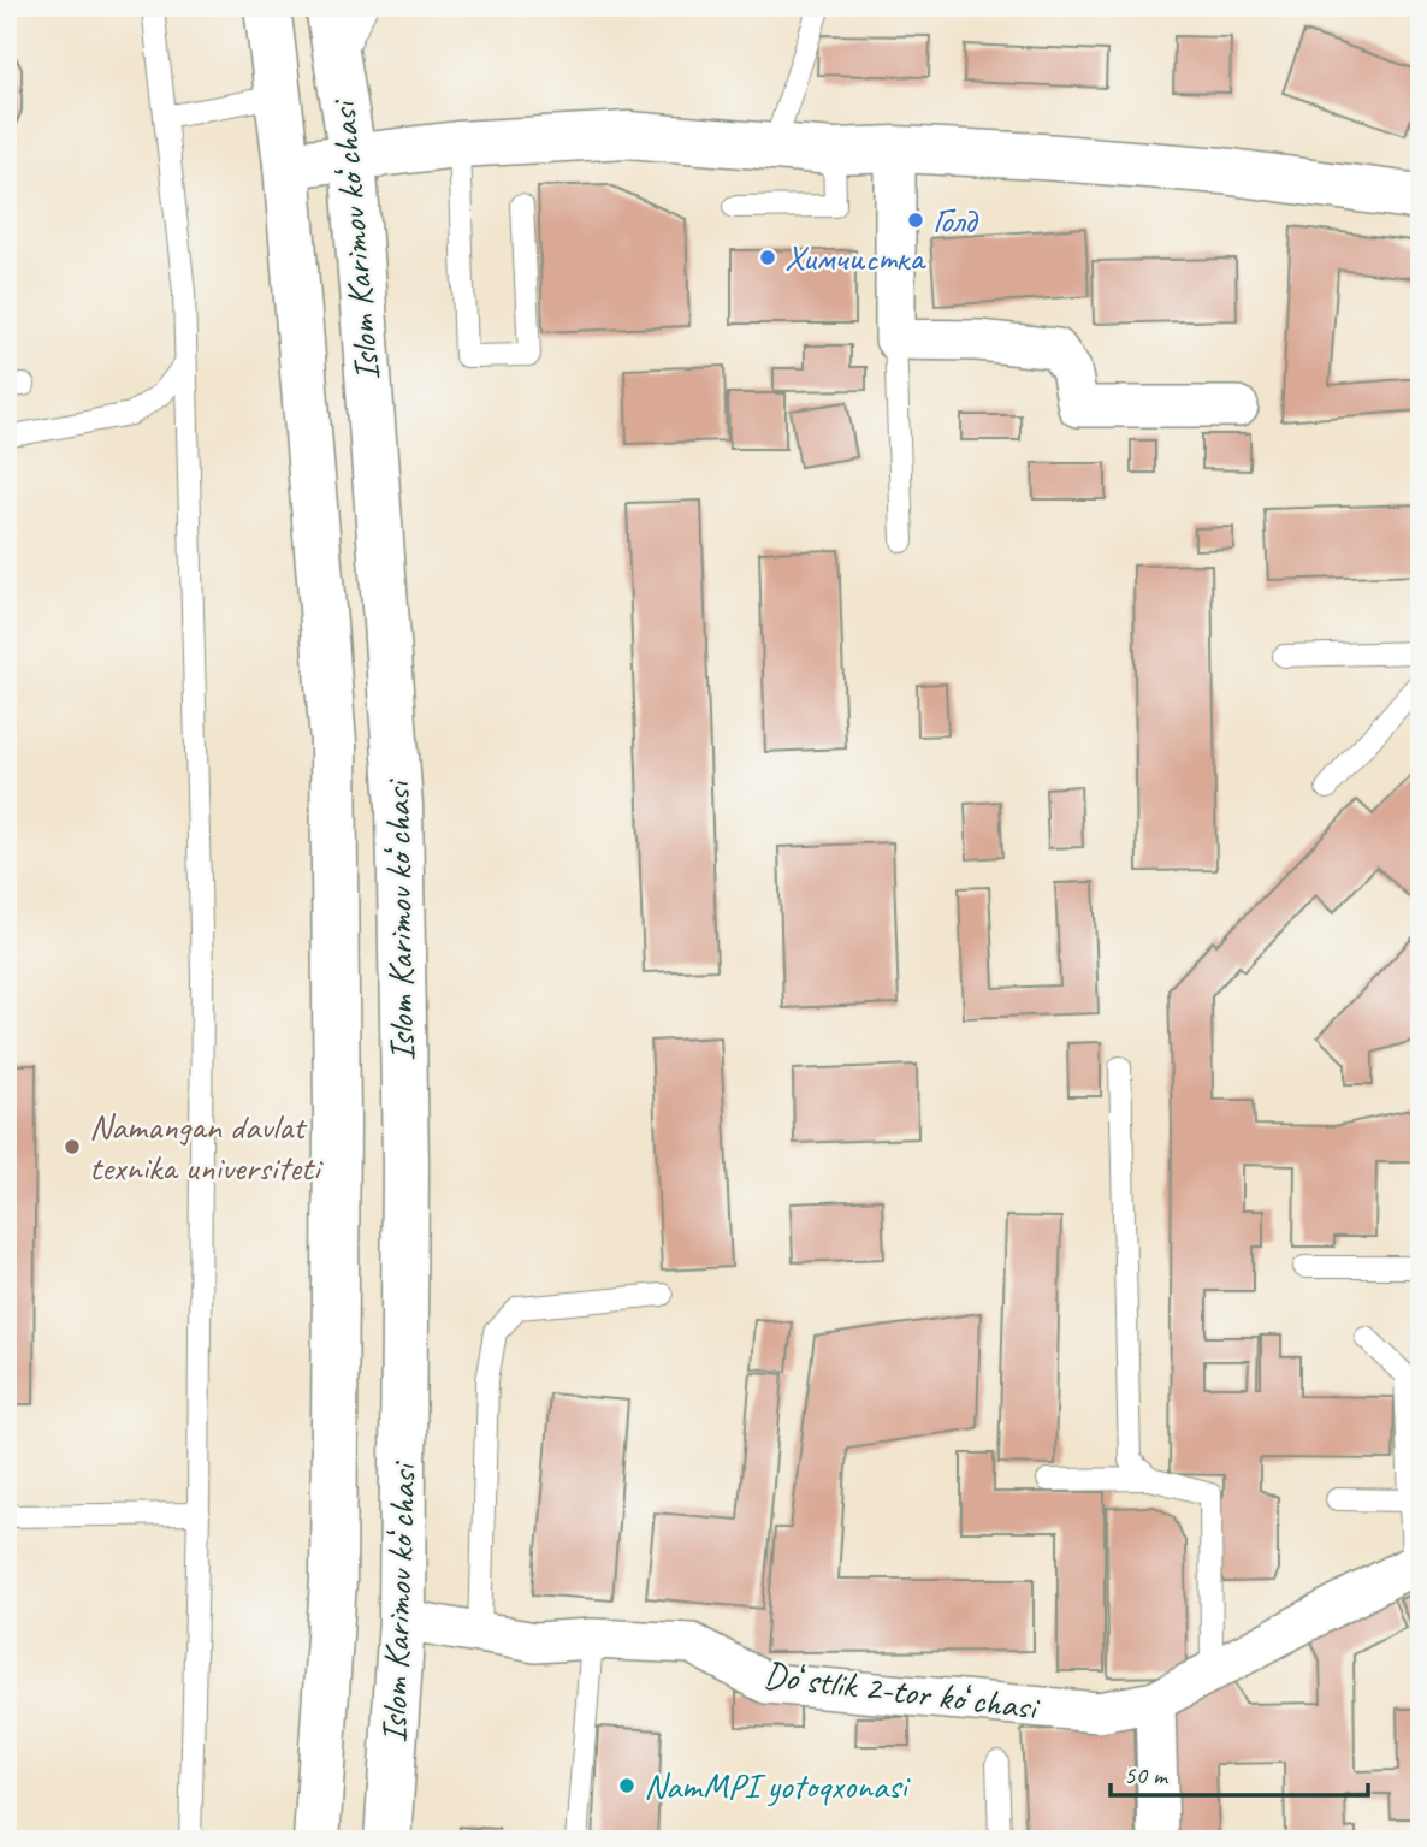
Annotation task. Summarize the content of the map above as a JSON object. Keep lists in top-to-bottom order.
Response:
{
  "streets": {
    "main road": ["Islom Karimov koʻchasi"],
    "street": ["Doʻstlik 2-tor koʻchasi"]
  },
  "crossings": [
    ["Islom Karimov koʻchasi", "Doʻstlik 2-tor koʻchasi"]
  ],
  "places": [
    "Голд",
    "Химчистка",
    "Namangan davlat texnika universiteti",
    "NamMPI yotoqxonasi"
  ],
  "scale_bar": "50 m"
}
